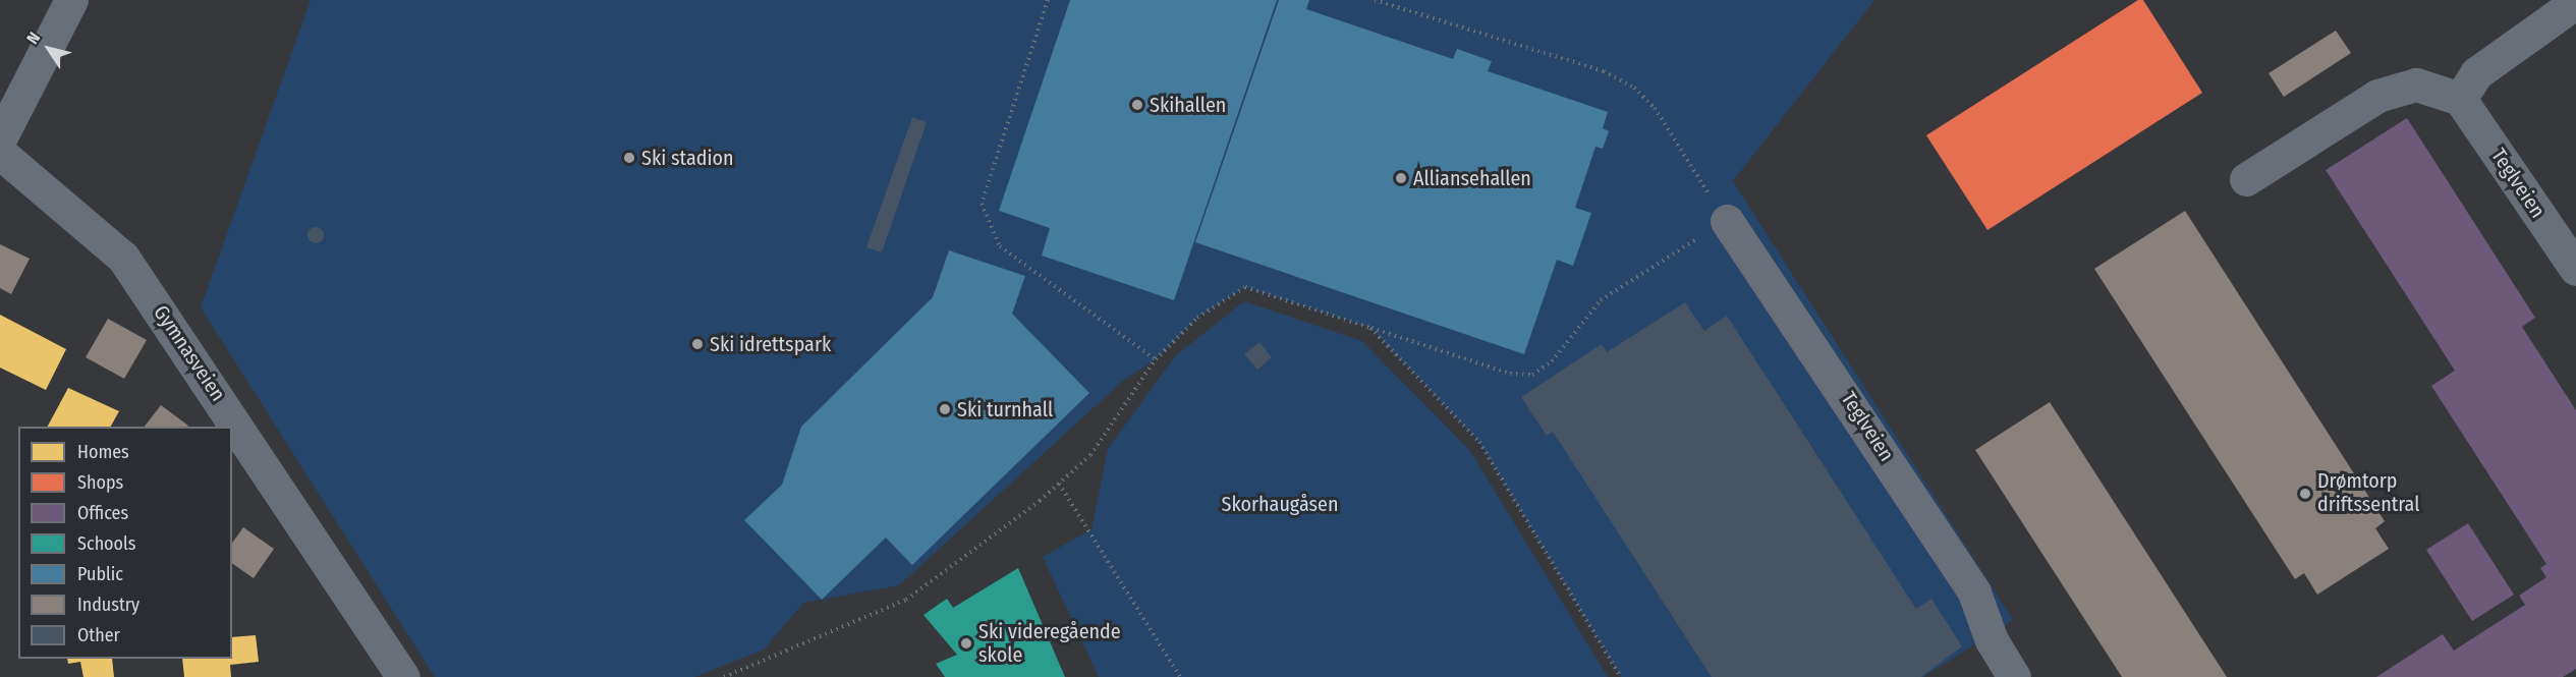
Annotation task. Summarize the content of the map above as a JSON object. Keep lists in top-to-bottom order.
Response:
{
  "streets": {
    "street": ["Teglveien", "Gymnasveien"]
  },
  "parks": ["Skorhaugåsen"],
  "places": [
    "Skihallen",
    "Ski stadion",
    "Alliansehallen",
    "Ski idrettspark",
    "Ski turnhall",
    "Drømtorp driftssentral",
    "Ski videregående skole"
  ],
  "legend": [
    "Homes",
    "Shops",
    "Offices",
    "Schools",
    "Public",
    "Industry",
    "Other"
  ],
  "north": "top left"
}
